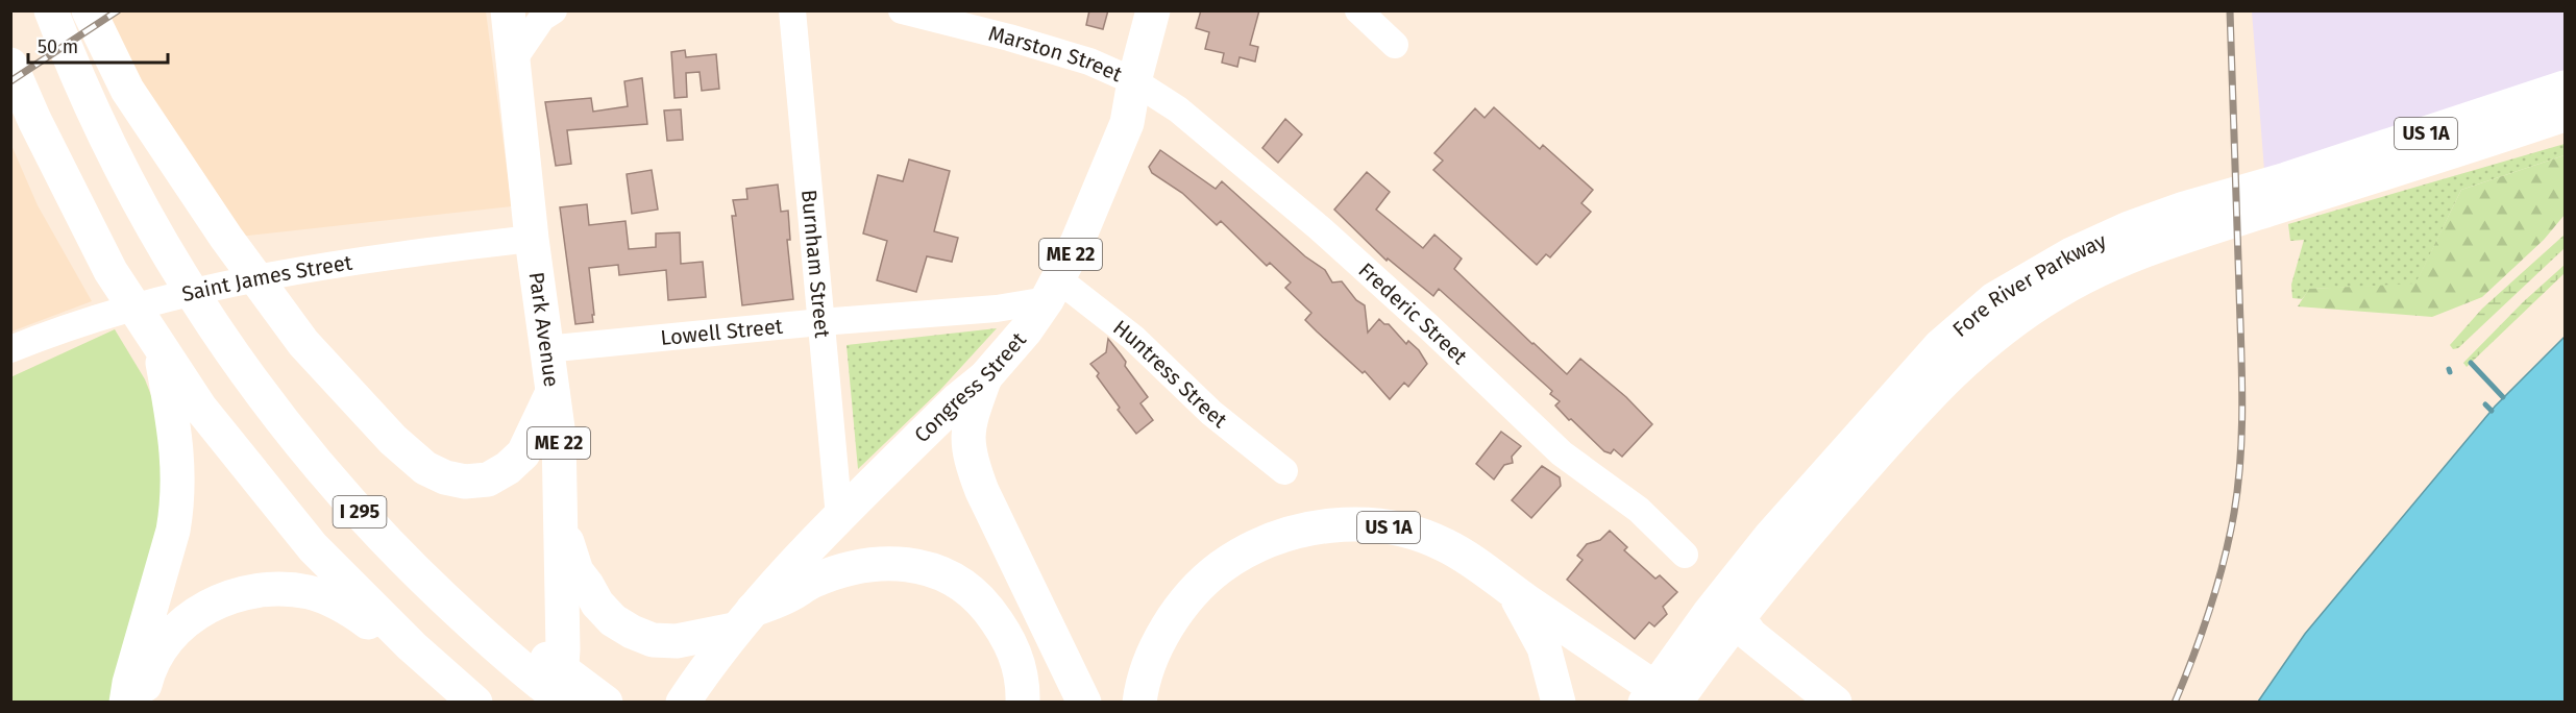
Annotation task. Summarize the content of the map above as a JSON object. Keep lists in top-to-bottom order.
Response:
{
  "streets": {
    "main road": [
      "US 1A",
      "ME 22",
      "Fore River Parkway",
      "Park Avenue",
      "Congress Street",
      "I 295"
    ],
    "street": [
      "Marston Street",
      "Burnham Street",
      "Saint James Street",
      "Frederic Street",
      "Lowell Street",
      "Huntress Street"
    ]
  },
  "crossings": [
    ["Marston Street", "Frederic Street"],
    ["Marston Street", "Congress Street"],
    ["US 1A", "Fore River Parkway"],
    ["Burnham Street", "Lowell Street"],
    ["Burnham Street", "Congress Street"],
    ["Saint James Street", "Park Avenue"],
    ["Frederic Street", "Congress Street"],
    ["Park Avenue", "Lowell Street"],
    ["Lowell Street", "Huntress Street"],
    ["Lowell Street", "Congress Street"],
    ["Huntress Street", "Congress Street"]
  ],
  "scale_bar": "50 m"
}
